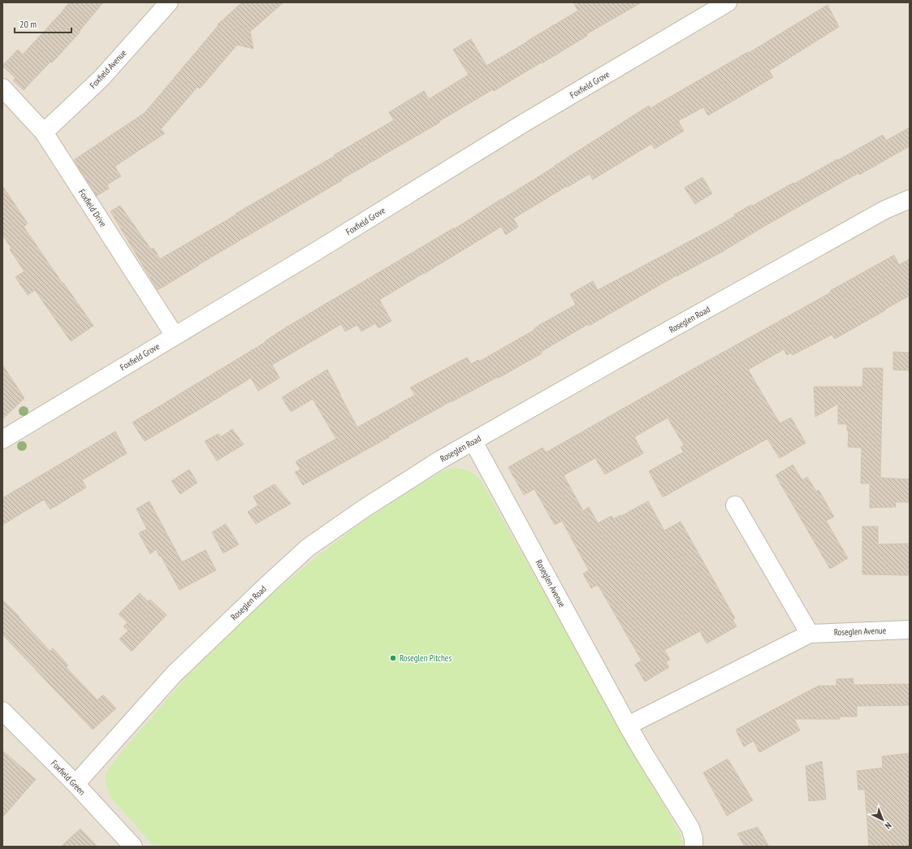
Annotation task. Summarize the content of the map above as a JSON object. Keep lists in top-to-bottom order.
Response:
{
  "streets": {
    "street": [
      "Foxfield Avenue",
      "Foxfield Grove",
      "Foxfield Drive",
      "Roseglen Road",
      "Roseglen Avenue",
      "Foxfield Green"
    ]
  },
  "crossings": [
    ["Foxfield Avenue", "Foxfield Drive"],
    ["Foxfield Grove", "Foxfield Drive"],
    ["Roseglen Road", "Roseglen Avenue"],
    ["Roseglen Road", "Foxfield Green"]
  ],
  "places": ["Roseglen Pitches"],
  "scale_bar": "20 m",
  "north": "bottom right"
}
